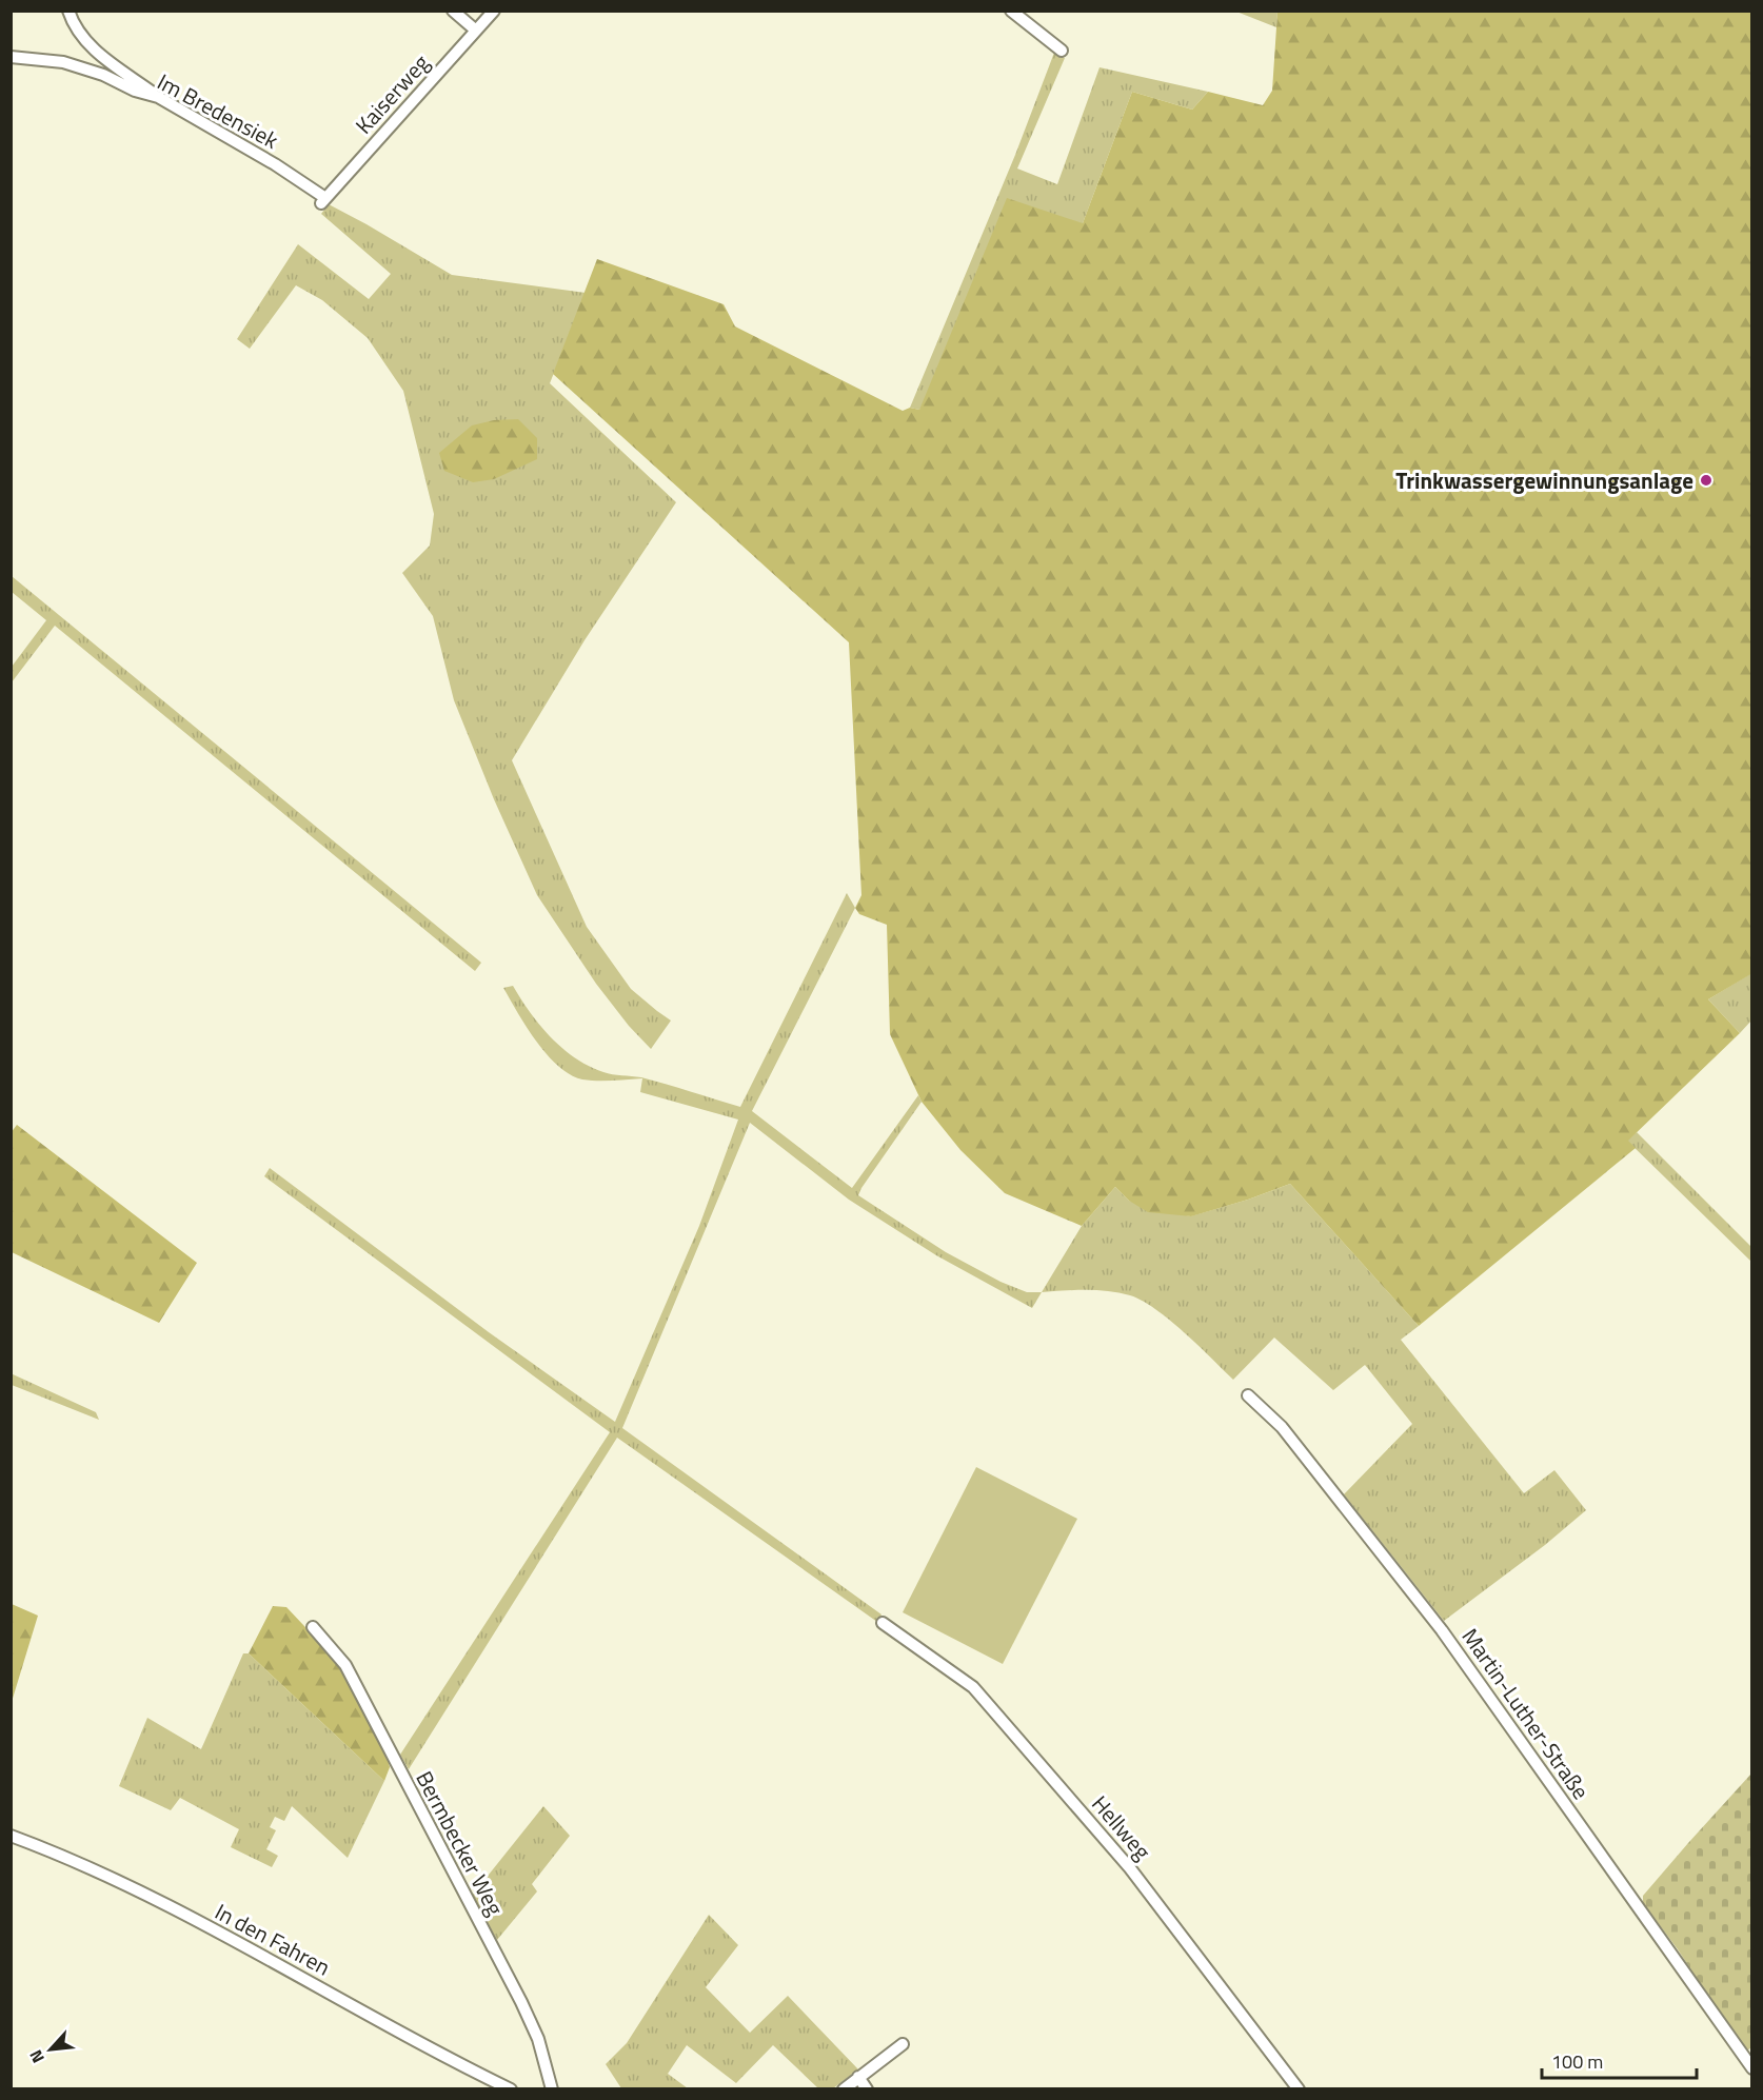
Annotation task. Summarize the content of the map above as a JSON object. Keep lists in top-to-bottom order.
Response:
{
  "streets": {
    "street": [
      "Kaiserweg",
      "Im Bredensiek",
      "Martin-Luther-Straße",
      "Hellweg",
      "Bermbecker Weg",
      "In den Fahren"
    ]
  },
  "crossings": [
    ["Kaiserweg", "Im Bredensiek"]
  ],
  "places": ["Trinkwassergewinnungsanlage"],
  "scale_bar": "100 m",
  "north": "bottom left"
}
